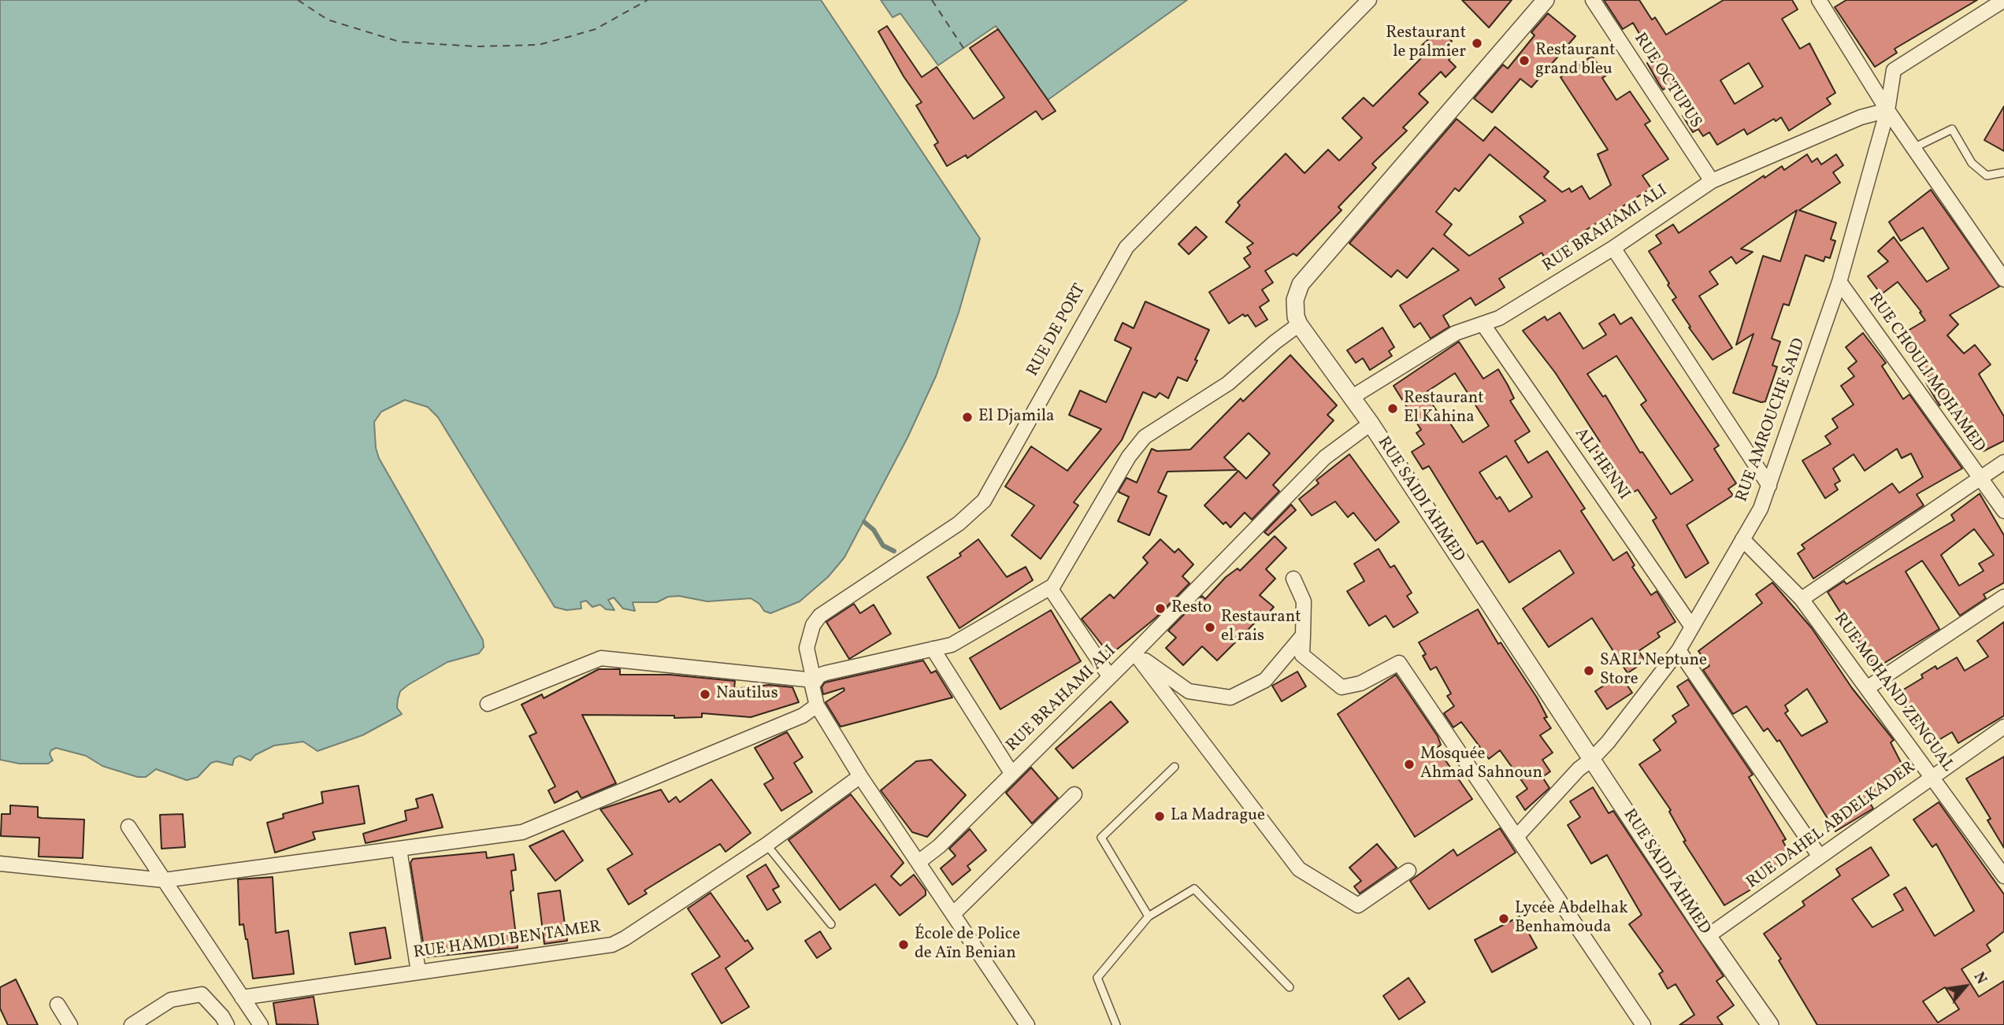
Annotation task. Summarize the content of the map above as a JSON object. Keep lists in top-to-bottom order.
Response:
{
  "streets": {
    "street": [
      "RUE OCTUPUS",
      "RUE BRAHAMI ALI",
      "RUE DE PORT",
      "RUE CHOULI MOHAMED",
      "RUE AMROUCHE SAID",
      "ALI HENNI",
      "RUE SAIDI AHMED",
      "RUE MOHAND ZENGUAL",
      "RUE DAHEL ABDELKADER",
      "RUE HAMDI BEN TAMER"
    ]
  },
  "crossings": [
    ["RUE OCTUPUS", "RUE BRAHAMI ALI"],
    ["RUE BRAHAMI ALI", "RUE AMROUCHE SAID"],
    ["RUE BRAHAMI ALI", "ALI HENNI"],
    ["RUE BRAHAMI ALI", "RUE SAIDI AHMED"],
    ["RUE CHOULI MOHAMED", "RUE AMROUCHE SAID"],
    ["RUE AMROUCHE SAID", "ALI HENNI"],
    ["RUE AMROUCHE SAID", "RUE SAIDI AHMED"],
    ["RUE AMROUCHE SAID", "RUE MOHAND ZENGUAL"],
    ["RUE SAIDI AHMED", "RUE DAHEL ABDELKADER"],
    ["RUE MOHAND ZENGUAL", "RUE DAHEL ABDELKADER"]
  ],
  "places": [
    "Restaurant le palmier",
    "Restaurant grand bleu",
    "Restaurant El Kahina",
    "El Djamila",
    "Resto",
    "Restaurant el rais",
    "SARL Neptune Store",
    "Nautilus",
    "Mosquée Ahmad Sahnoun",
    "La Madrague",
    "Lycée Abdelhak Benhamouda",
    "École de Police de Aïn Benian"
  ],
  "north": "top right"
}
